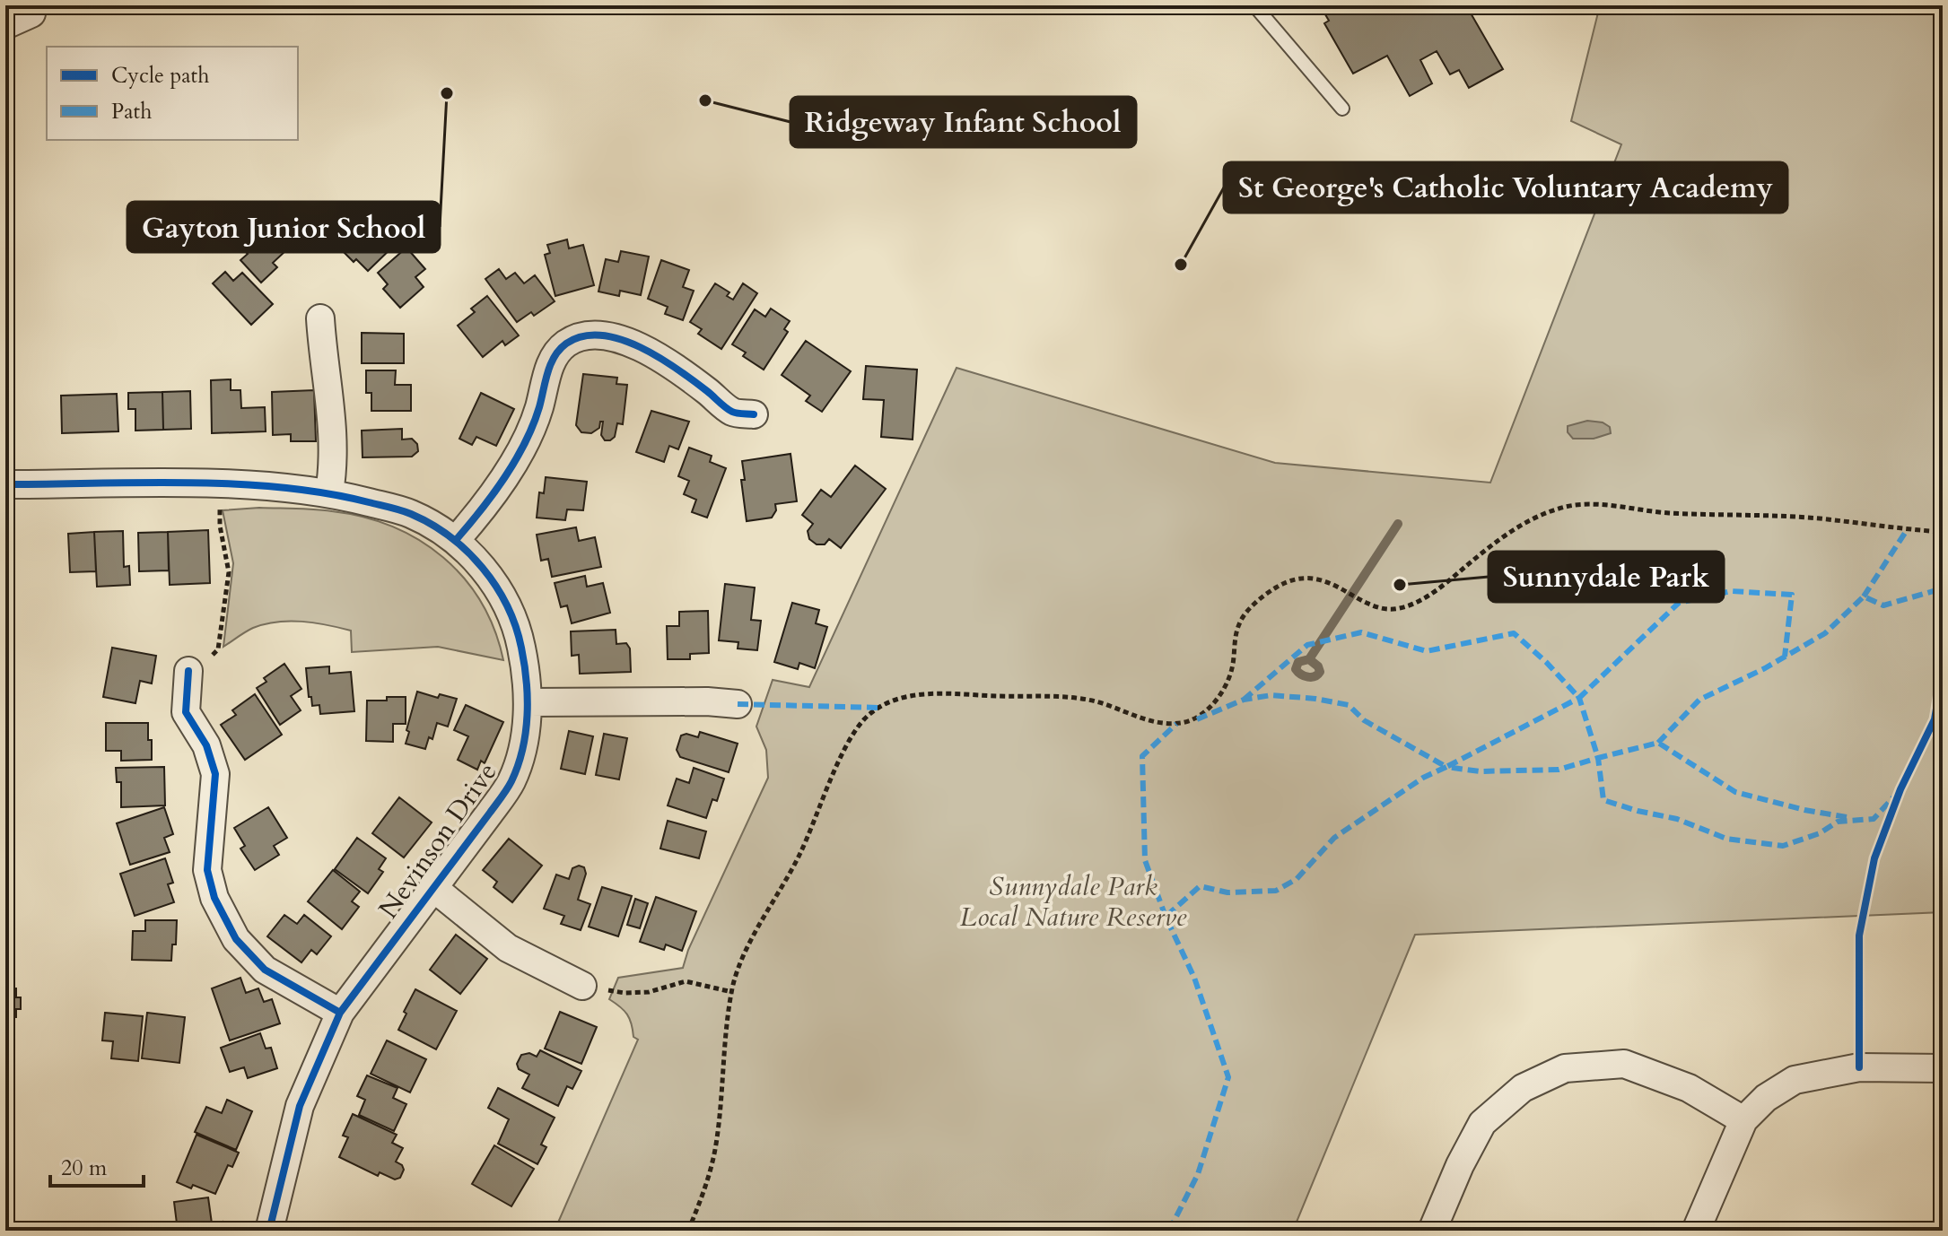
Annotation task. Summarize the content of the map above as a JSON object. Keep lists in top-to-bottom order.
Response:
{
  "streets": {
    "street": ["Nevinson Drive"]
  },
  "parks": ["Sunnydale Park Local Nature Reserve"],
  "places": [
    "Gayton Junior School",
    "Ridgeway Infant School",
    "St George's Catholic Voluntary Academy",
    "Sunnydale Park"
  ],
  "legend": ["Cycle path", "Path"],
  "scale_bar": "20 m"
}
